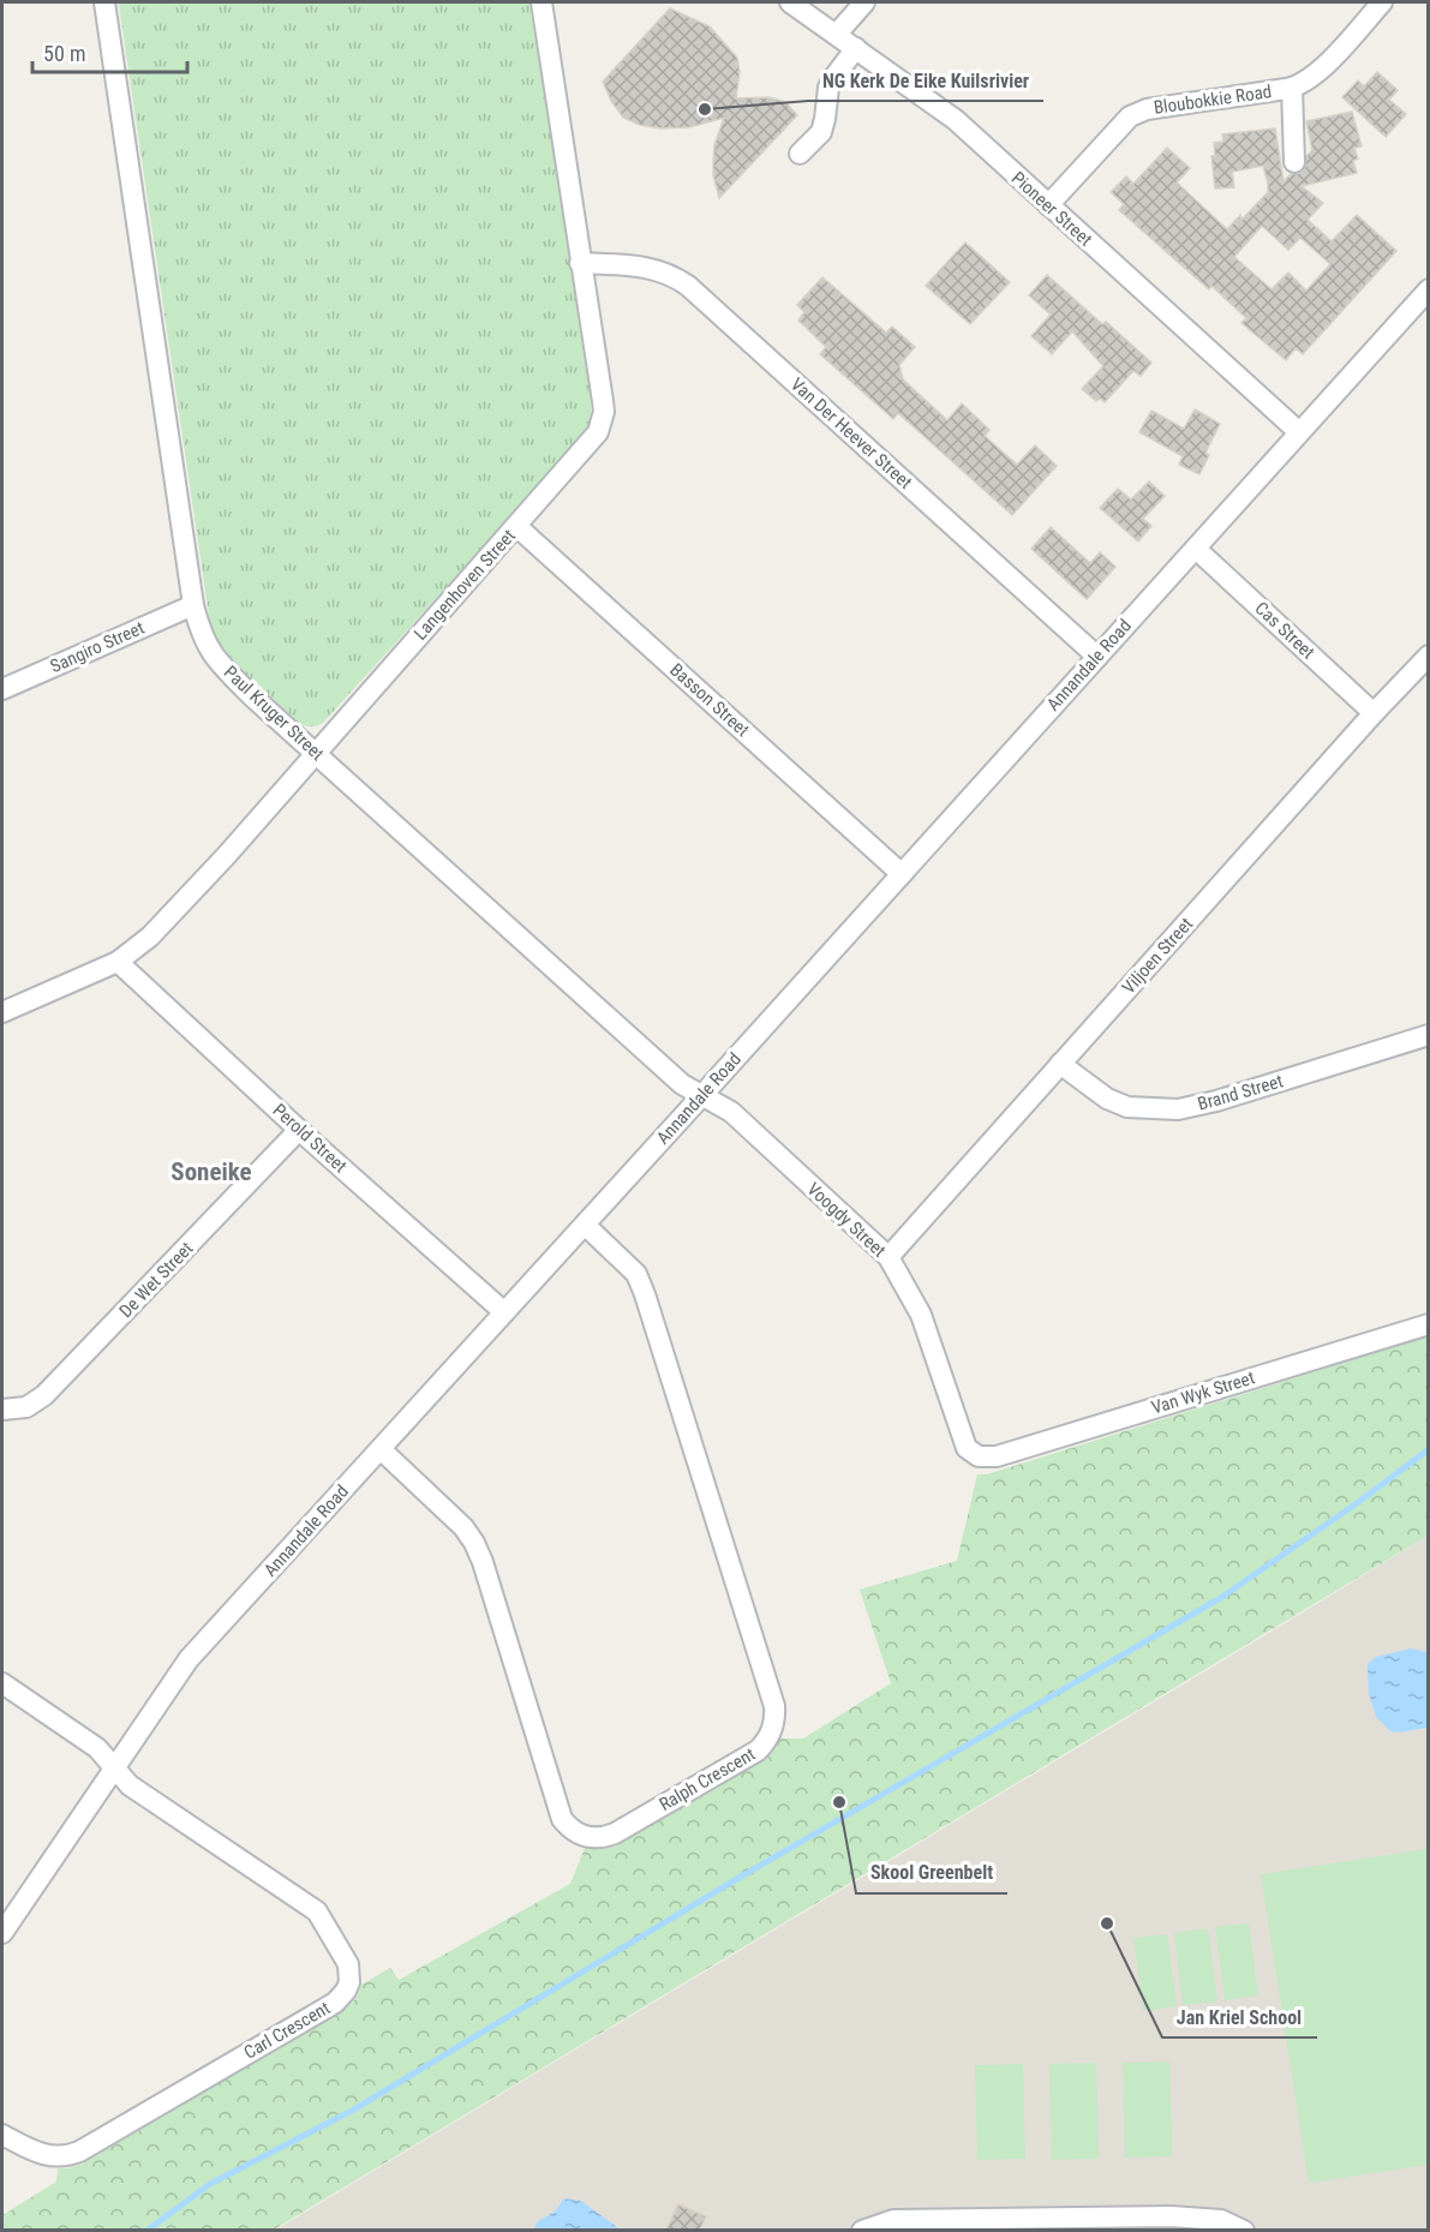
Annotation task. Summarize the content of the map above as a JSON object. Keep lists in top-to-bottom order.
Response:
{
  "streets": {
    "street": [
      "Bloubokkie Road",
      "Pioneer Street",
      "Van Der Heever Street",
      "Langenhoven Street",
      "Cas Street",
      "Sangiro Street",
      "Annandale Road",
      "Basson Street",
      "Paul Kruger Street",
      "Viljoen Street",
      "Brand Street",
      "Perold Street",
      "Voogdy Street",
      "De Wet Street",
      "Van Wyk Street",
      "Ralph Crescent",
      "Carl Crescent"
    ]
  },
  "crossings": [
    ["Bloubokkie Road", "Pioneer Street"],
    ["Pioneer Street", "Annandale Road"],
    ["Van Der Heever Street", "Langenhoven Street"],
    ["Van Der Heever Street", "Annandale Road"],
    ["Langenhoven Street", "Basson Street"],
    ["Langenhoven Street", "Paul Kruger Street"],
    ["Langenhoven Street", "Perold Street"],
    ["Cas Street", "Annandale Road"],
    ["Cas Street", "Viljoen Street"],
    ["Sangiro Street", "Paul Kruger Street"],
    ["Annandale Road", "Basson Street"],
    ["Annandale Road", "Paul Kruger Street"],
    ["Annandale Road", "Perold Street"],
    ["Annandale Road", "Voogdy Street"],
    ["Annandale Road", "Ralph Crescent"],
    ["Annandale Road", "Carl Crescent"],
    ["Paul Kruger Street", "Voogdy Street"],
    ["Viljoen Street", "Brand Street"],
    ["Viljoen Street", "Voogdy Street"],
    ["Perold Street", "De Wet Street"],
    ["Voogdy Street", "Van Wyk Street"]
  ],
  "districts": ["Soneike"],
  "places": ["NG Kerk De Eike Kuilsrivier", "Skool Greenbelt", "Jan Kriel School"],
  "scale_bar": "50 m"
}
